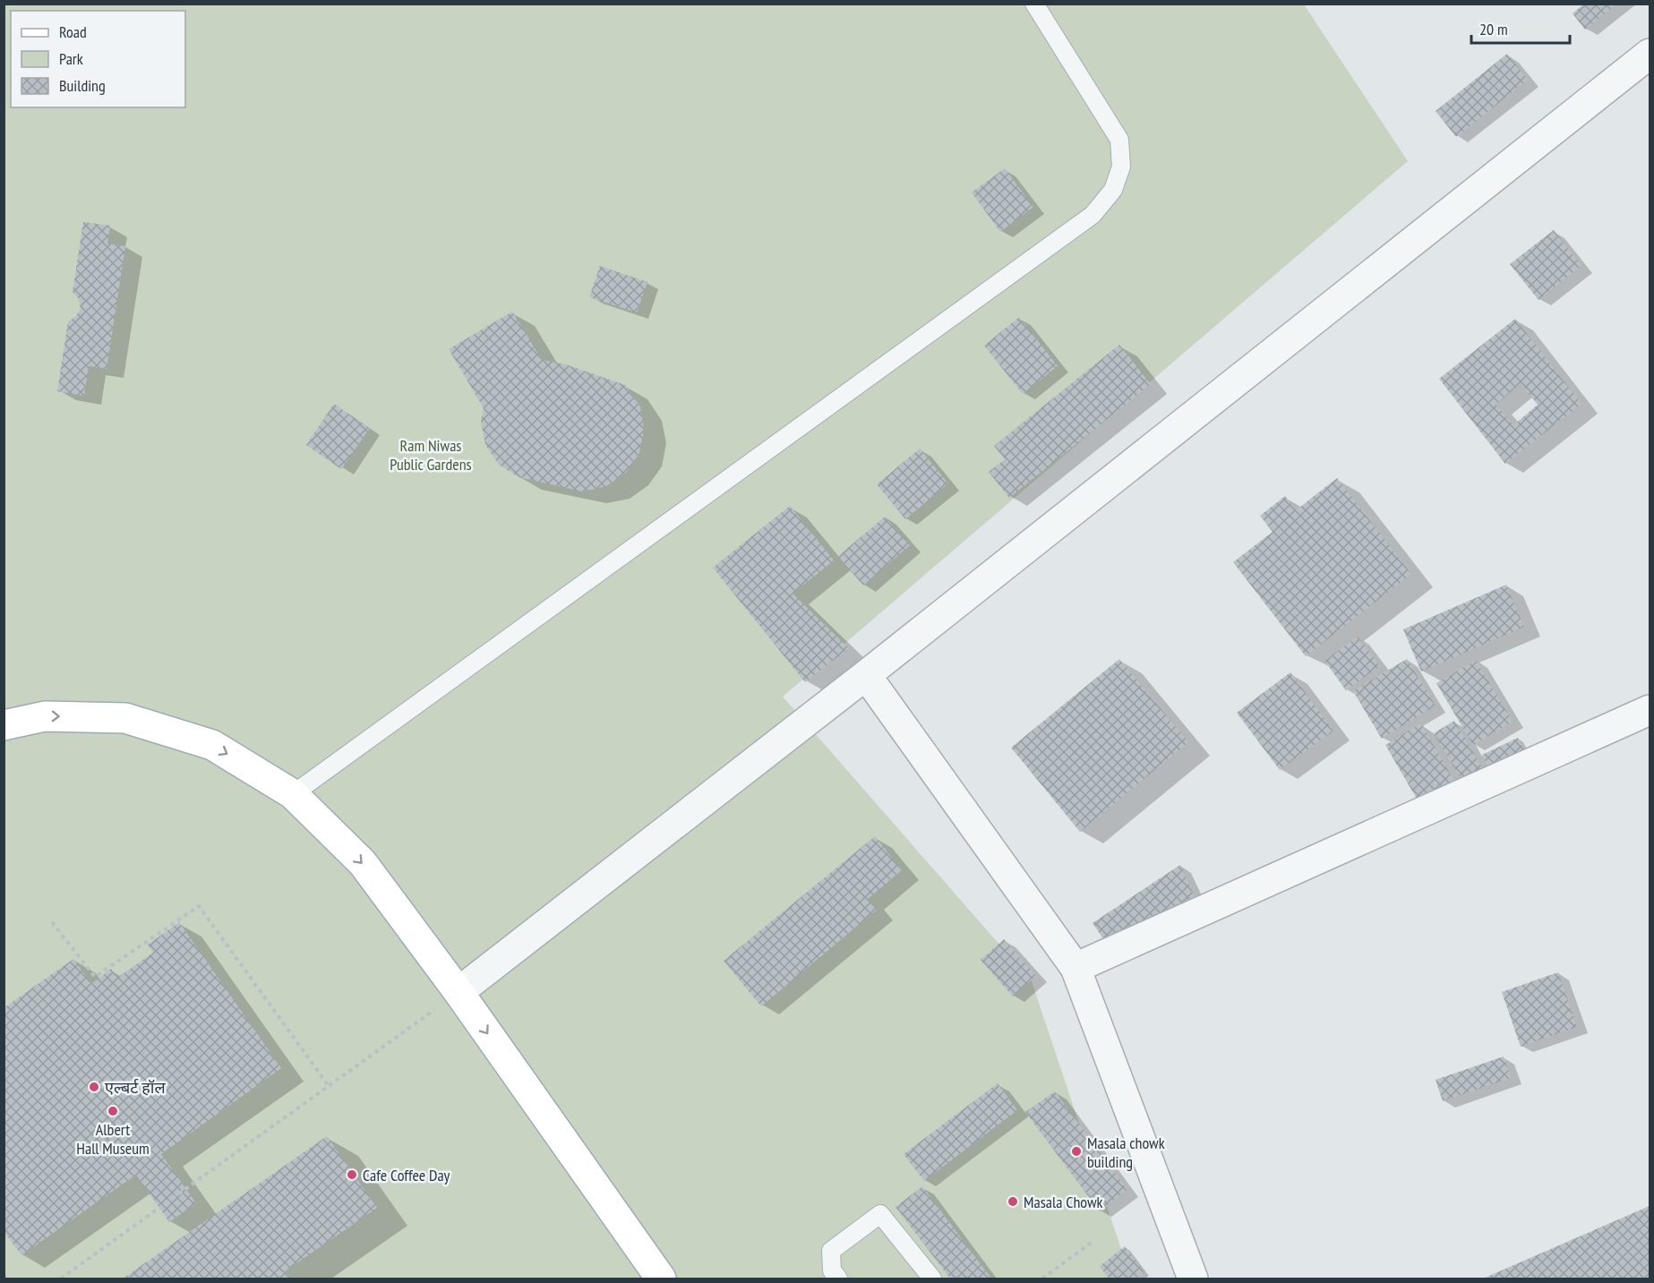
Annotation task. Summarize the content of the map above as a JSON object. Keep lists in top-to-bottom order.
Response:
{
  "parks": ["Ram Niwas Public Gardens"],
  "places": [
    "एल्बर्ट हॉल",
    "Albert Hall Museum",
    "Masala chowk building",
    "Cafe Coffee Day",
    "Masala Chowk"
  ],
  "legend": ["Road", "Park", "Building"],
  "scale_bar": "20 m"
}
